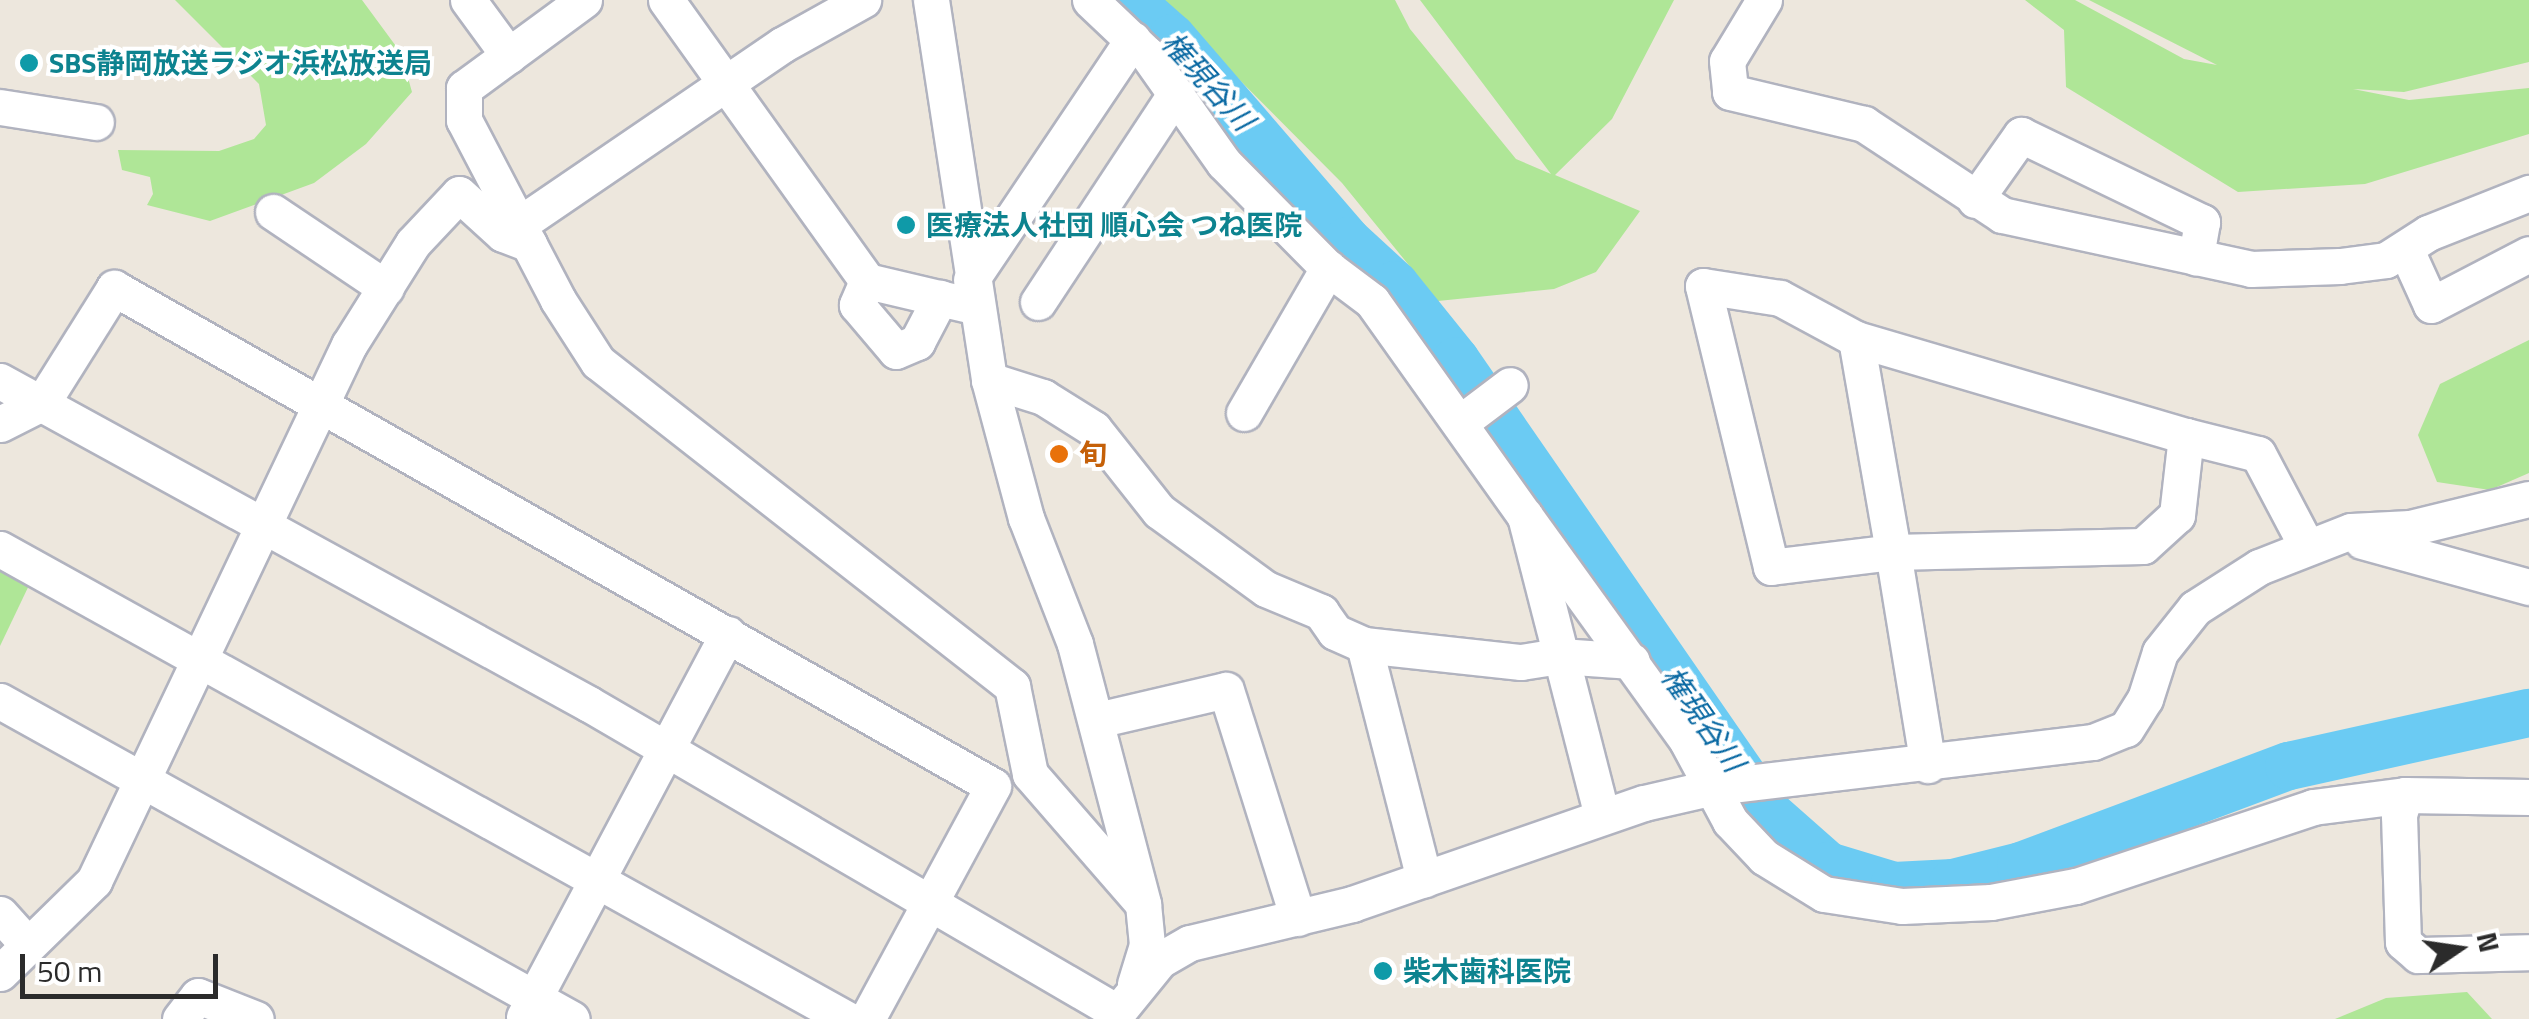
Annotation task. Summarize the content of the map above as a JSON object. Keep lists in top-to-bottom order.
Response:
{
  "water": ["権現谷川"],
  "places": [
    "SBS静岡放送ラジオ浜松放送局",
    "医療法人社団 順心会 つね医院",
    "旬",
    "柴木歯科医院"
  ],
  "scale_bar": "50 m",
  "north": "right"
}
